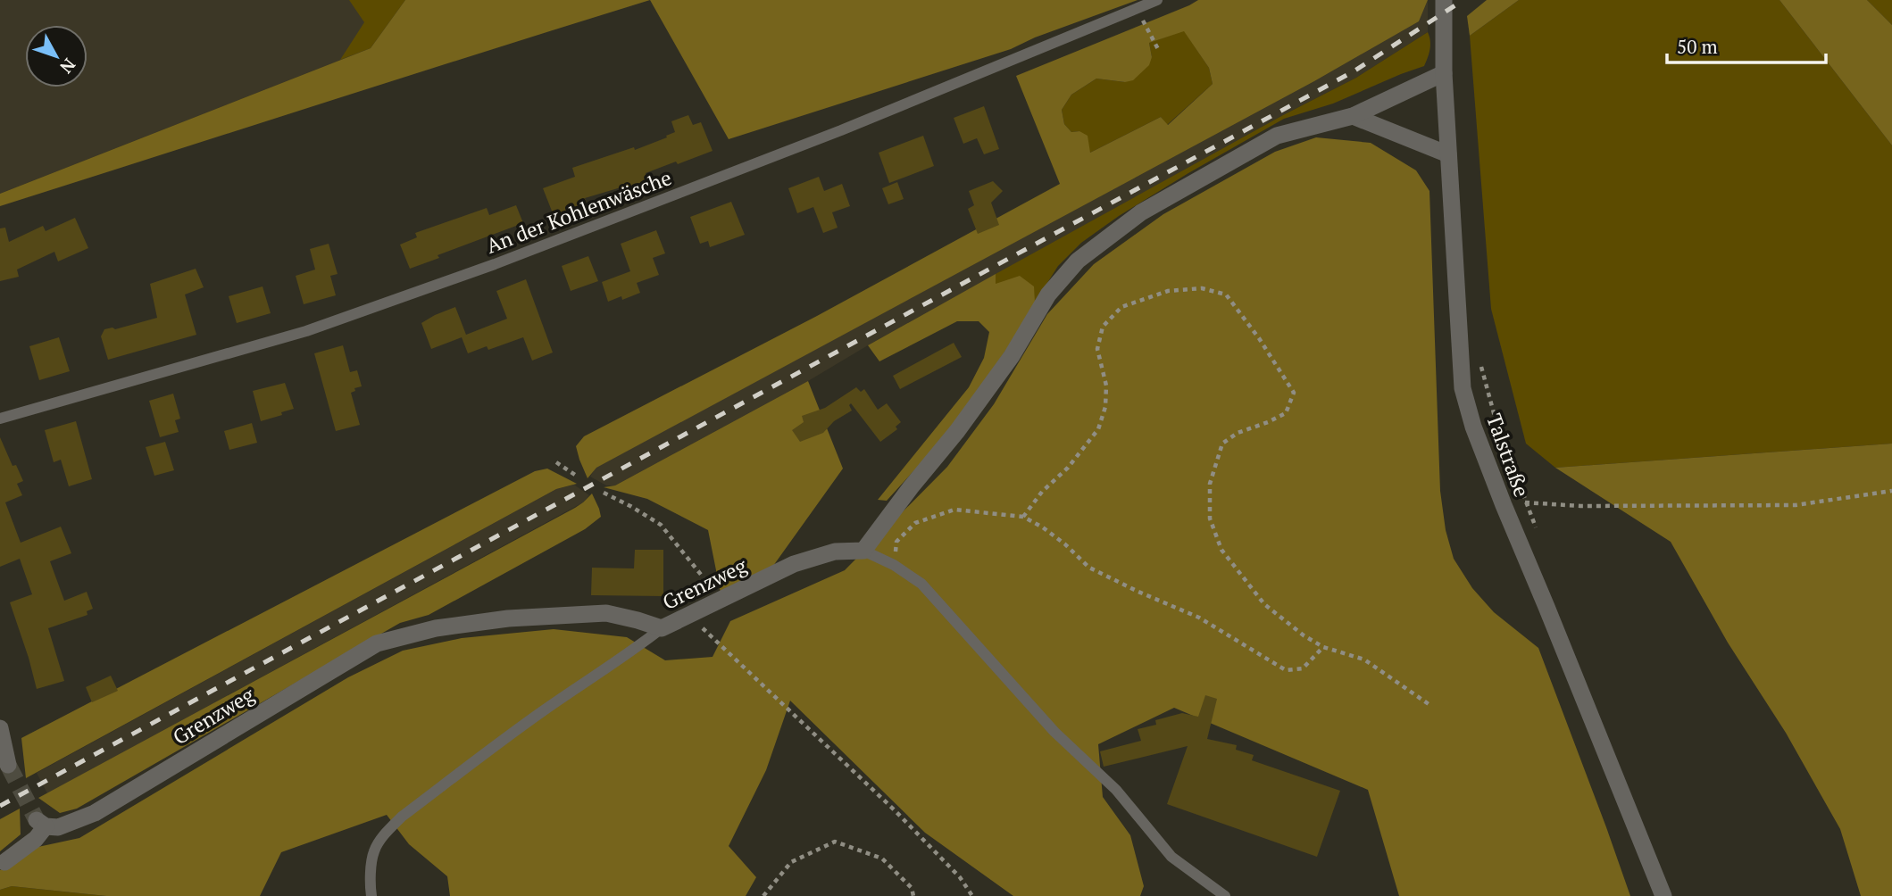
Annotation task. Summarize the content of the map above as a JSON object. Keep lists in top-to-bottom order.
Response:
{
  "streets": {
    "street": ["Talstraße", "Grenzweg"],
    "lane": ["An der Kohlenwäsche"]
  },
  "scale_bar": "50 m",
  "north": "bottom right"
}
